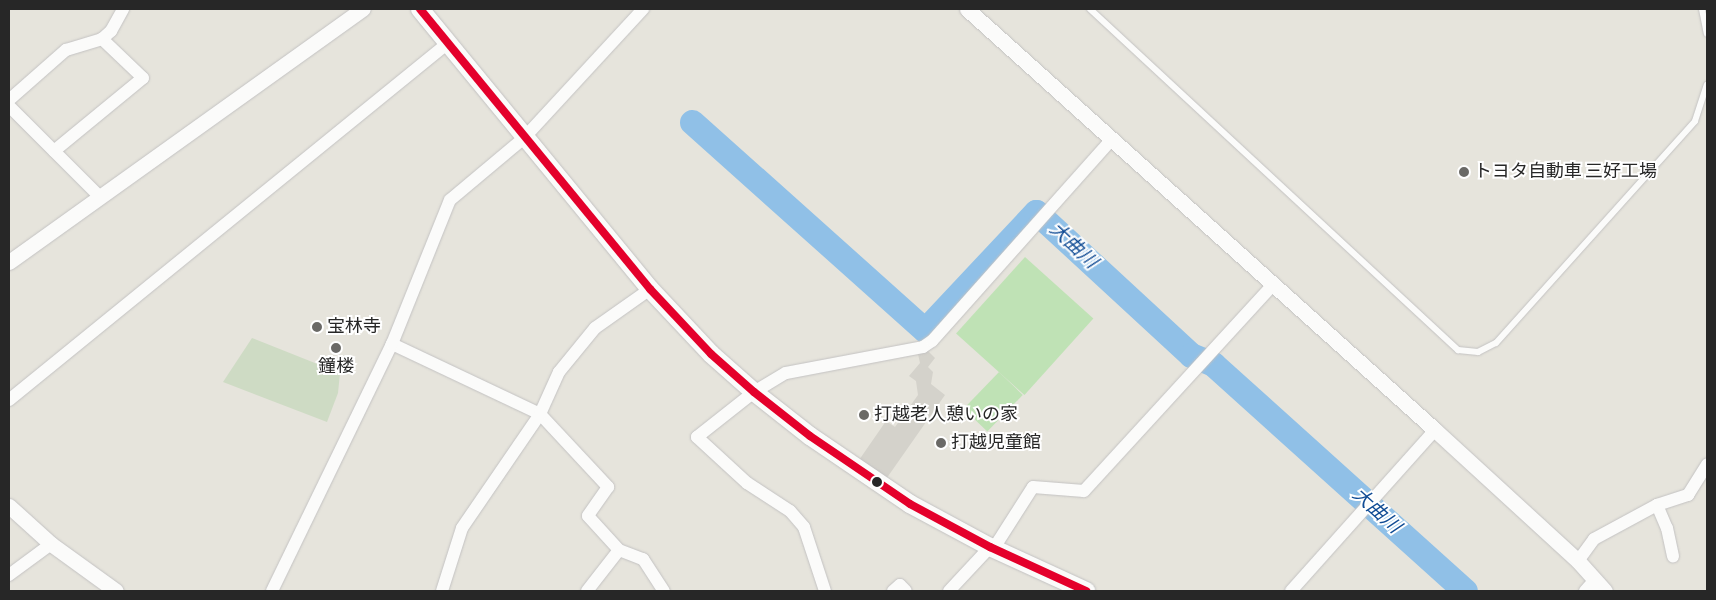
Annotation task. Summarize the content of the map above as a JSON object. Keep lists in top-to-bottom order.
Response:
{
  "water": ["大曲川"],
  "places": [
    "トヨタ自動車 三好工場",
    "宝林寺",
    "鐘楼",
    "打越老人憩いの家",
    "打越児童館"
  ]
}
